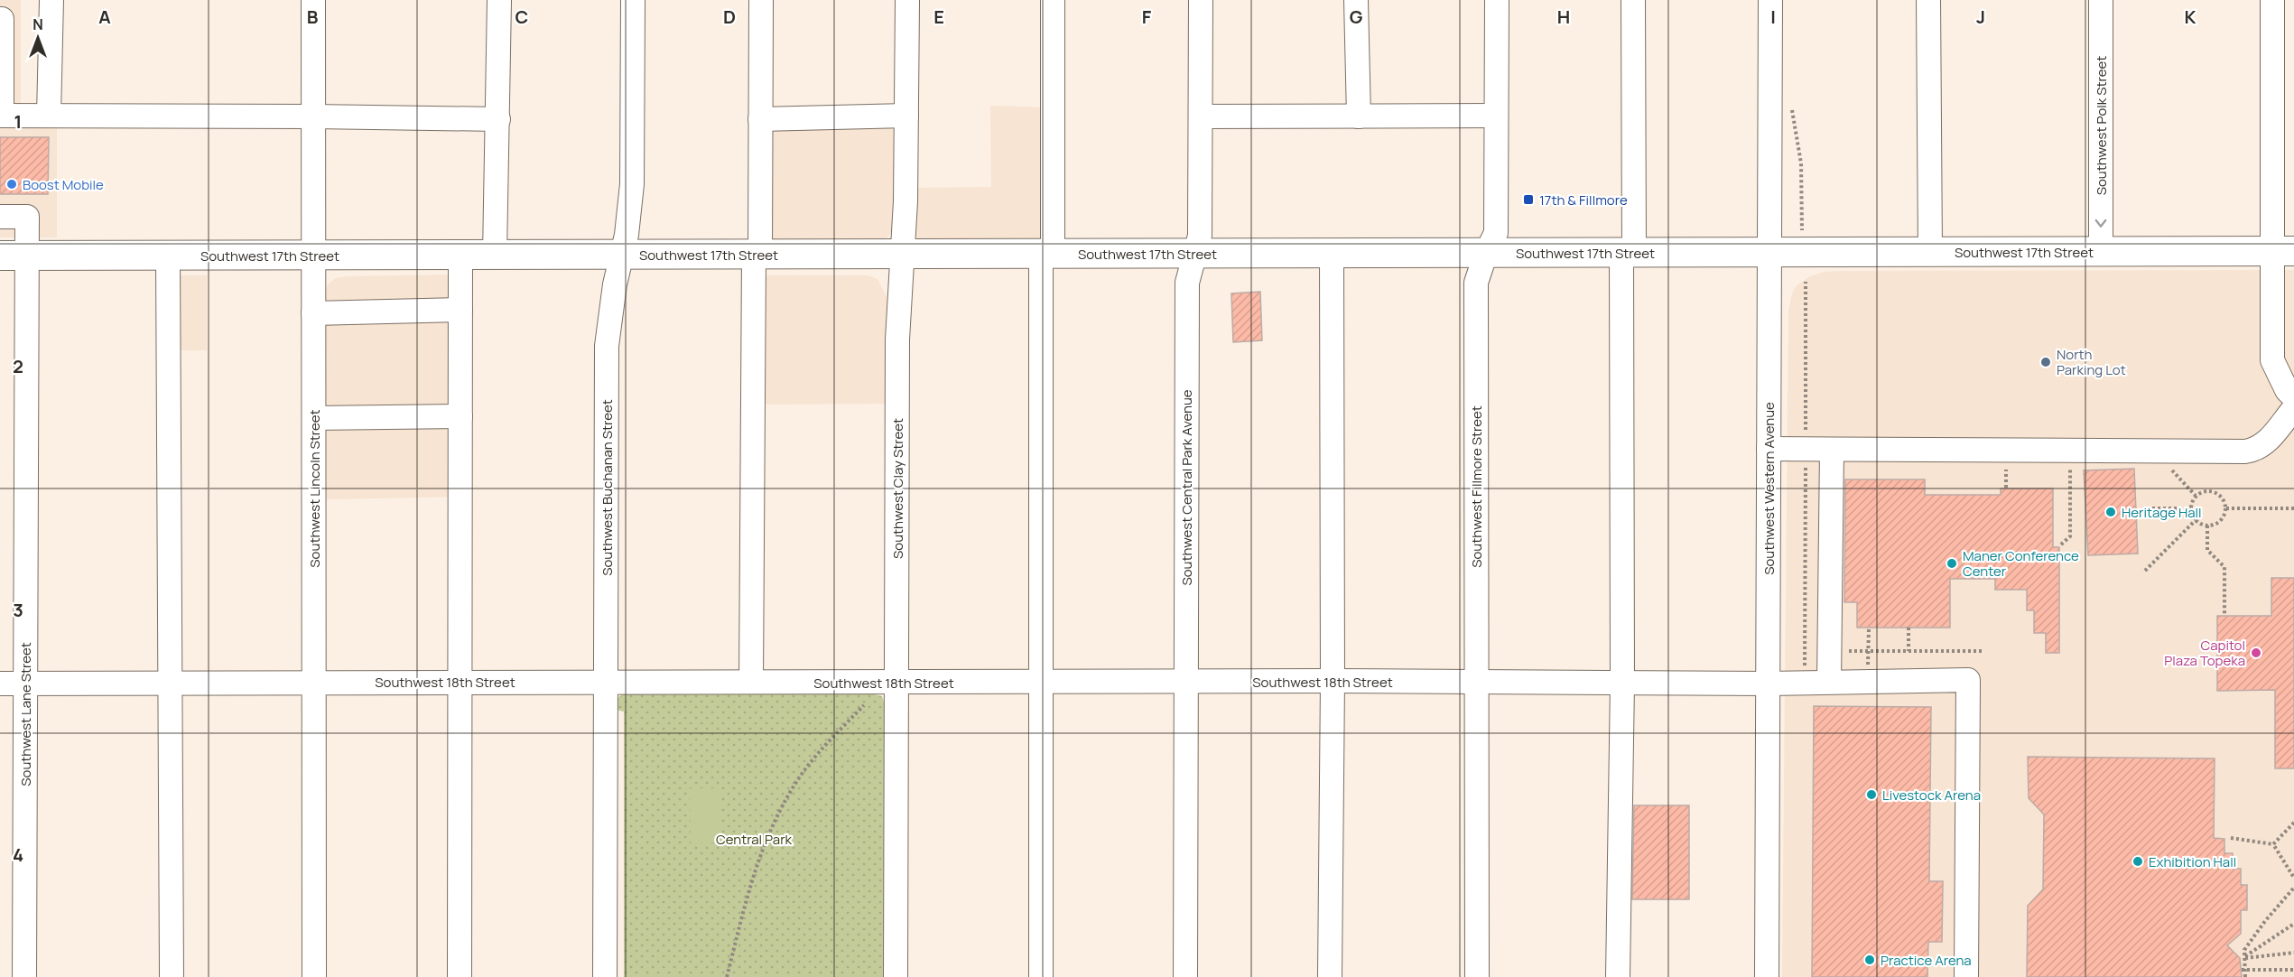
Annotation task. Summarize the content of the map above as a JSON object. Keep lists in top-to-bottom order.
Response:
{
  "streets": {
    "main road": ["Southwest 17th Street"],
    "street": [
      "Southwest Polk Street",
      "Southwest Fillmore Street",
      "Southwest Buchanan Street",
      "Southwest Central Park Avenue",
      "Southwest Lincoln Street",
      "Southwest Clay Street",
      "Southwest Western Avenue",
      "Southwest 18th Street",
      "Southwest Lane Street"
    ]
  },
  "crossings": [
    ["Southwest Polk Street", "Southwest 17th Street"],
    ["Southwest 17th Street", "Southwest Fillmore Street"],
    ["Southwest 17th Street", "Southwest Buchanan Street"],
    ["Southwest 17th Street", "Southwest Central Park Avenue"],
    ["Southwest 17th Street", "Southwest Lincoln Street"],
    ["Southwest 17th Street", "Southwest Clay Street"],
    ["Southwest 17th Street", "Southwest Western Avenue"],
    ["Southwest 17th Street", "Southwest Lane Street"],
    ["Southwest Fillmore Street", "Southwest 18th Street"],
    ["Southwest Buchanan Street", "Southwest 18th Street"],
    ["Southwest Central Park Avenue", "Southwest 18th Street"],
    ["Southwest Lincoln Street", "Southwest 18th Street"],
    ["Southwest Clay Street", "Southwest 18th Street"],
    ["Southwest Western Avenue", "Southwest 18th Street"],
    ["Southwest 18th Street", "Southwest Lane Street"]
  ],
  "parks": ["Central Park"],
  "places": {
    "other": [
      "Boost Mobile",
      "North Parking Lot",
      "Heritage Hall",
      "Maner Conference Center",
      "Capitol Plaza Topeka",
      "Livestock Arena",
      "Exhibition Hall",
      "Practice Arena"
    ],
    "transit": ["17th & Fillmore"]
  },
  "north": "top",
  "grid": {
    "columns": [
      "A",
      "B",
      "C",
      "D",
      "E",
      "F",
      "G",
      "H",
      "I",
      "J",
      "K"
    ],
    "rows": [
      "1",
      "2",
      "3",
      "4"
    ]
  }
}
